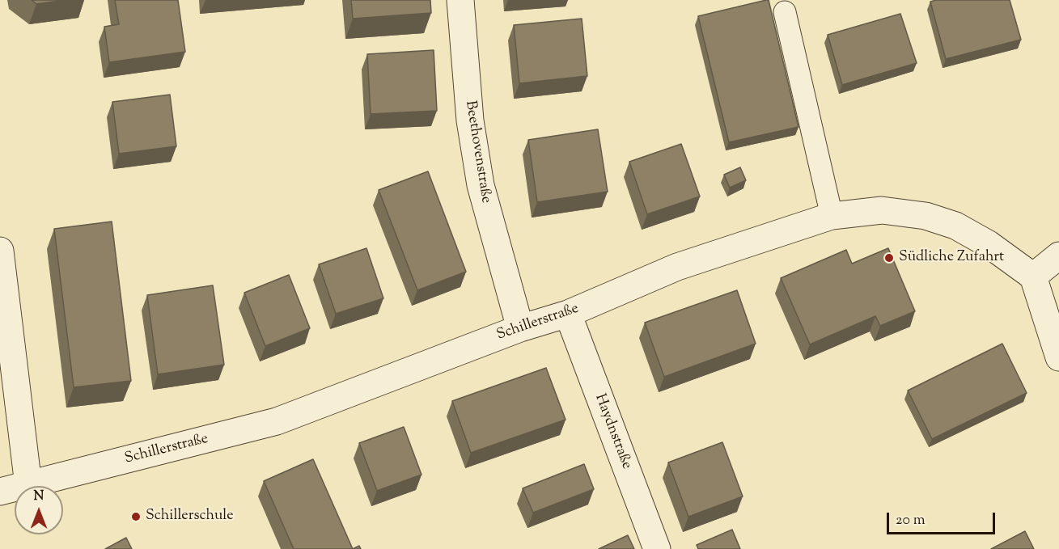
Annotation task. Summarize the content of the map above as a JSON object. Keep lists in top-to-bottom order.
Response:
{
  "streets": {
    "street": ["Beethovenstraße", "Schillerstraße", "Haydnstraße"]
  },
  "crossings": [
    ["Beethovenstraße", "Schillerstraße"],
    ["Schillerstraße", "Haydnstraße"]
  ],
  "places": ["Südliche Zufahrt", "Schillerschule"],
  "scale_bar": "20 m",
  "north": "top"
}
